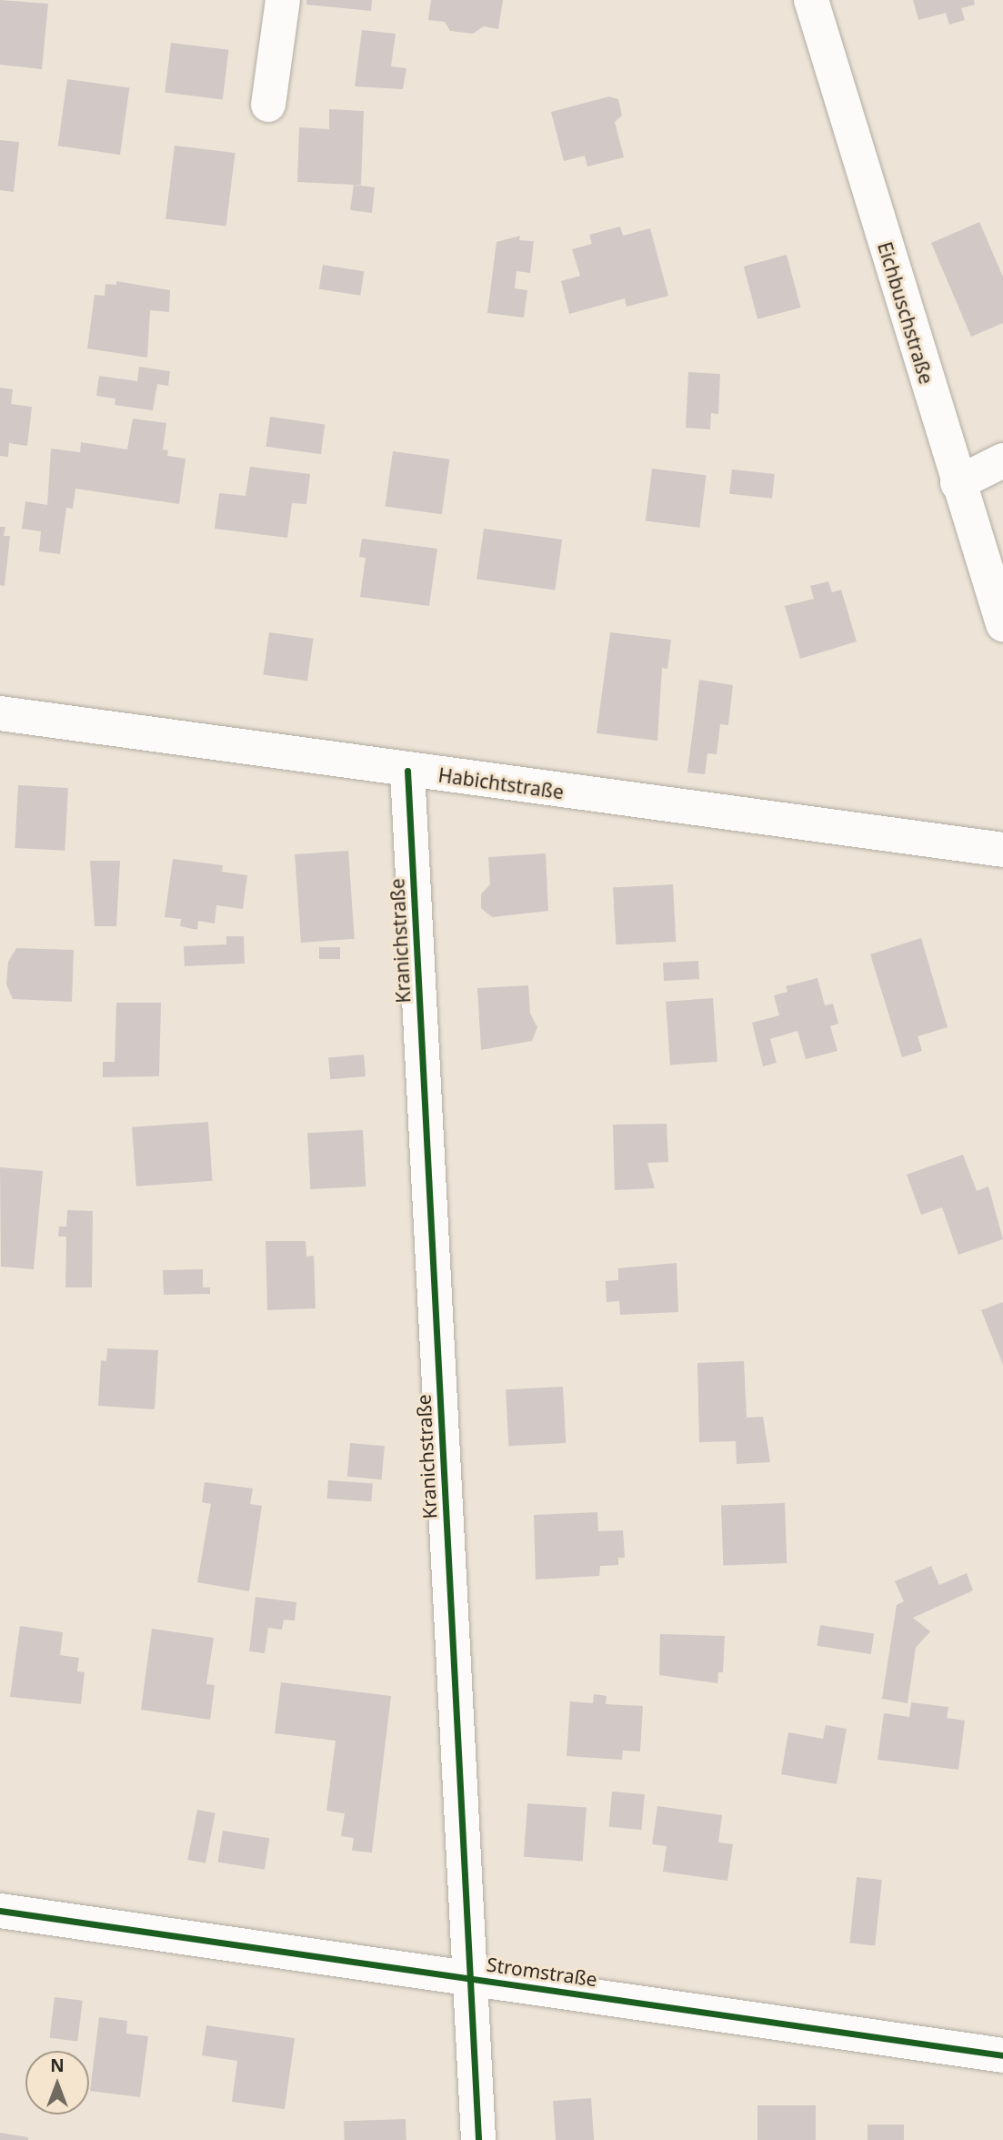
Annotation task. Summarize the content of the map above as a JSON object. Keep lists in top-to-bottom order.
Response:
{
  "streets": {
    "street": [
      "Eichbuschstraße",
      "Habichtstraße",
      "Kranichstraße",
      "Stromstraße"
    ]
  },
  "crossings": [
    ["Habichtstraße", "Kranichstraße"],
    ["Kranichstraße", "Stromstraße"]
  ],
  "north": "top"
}
